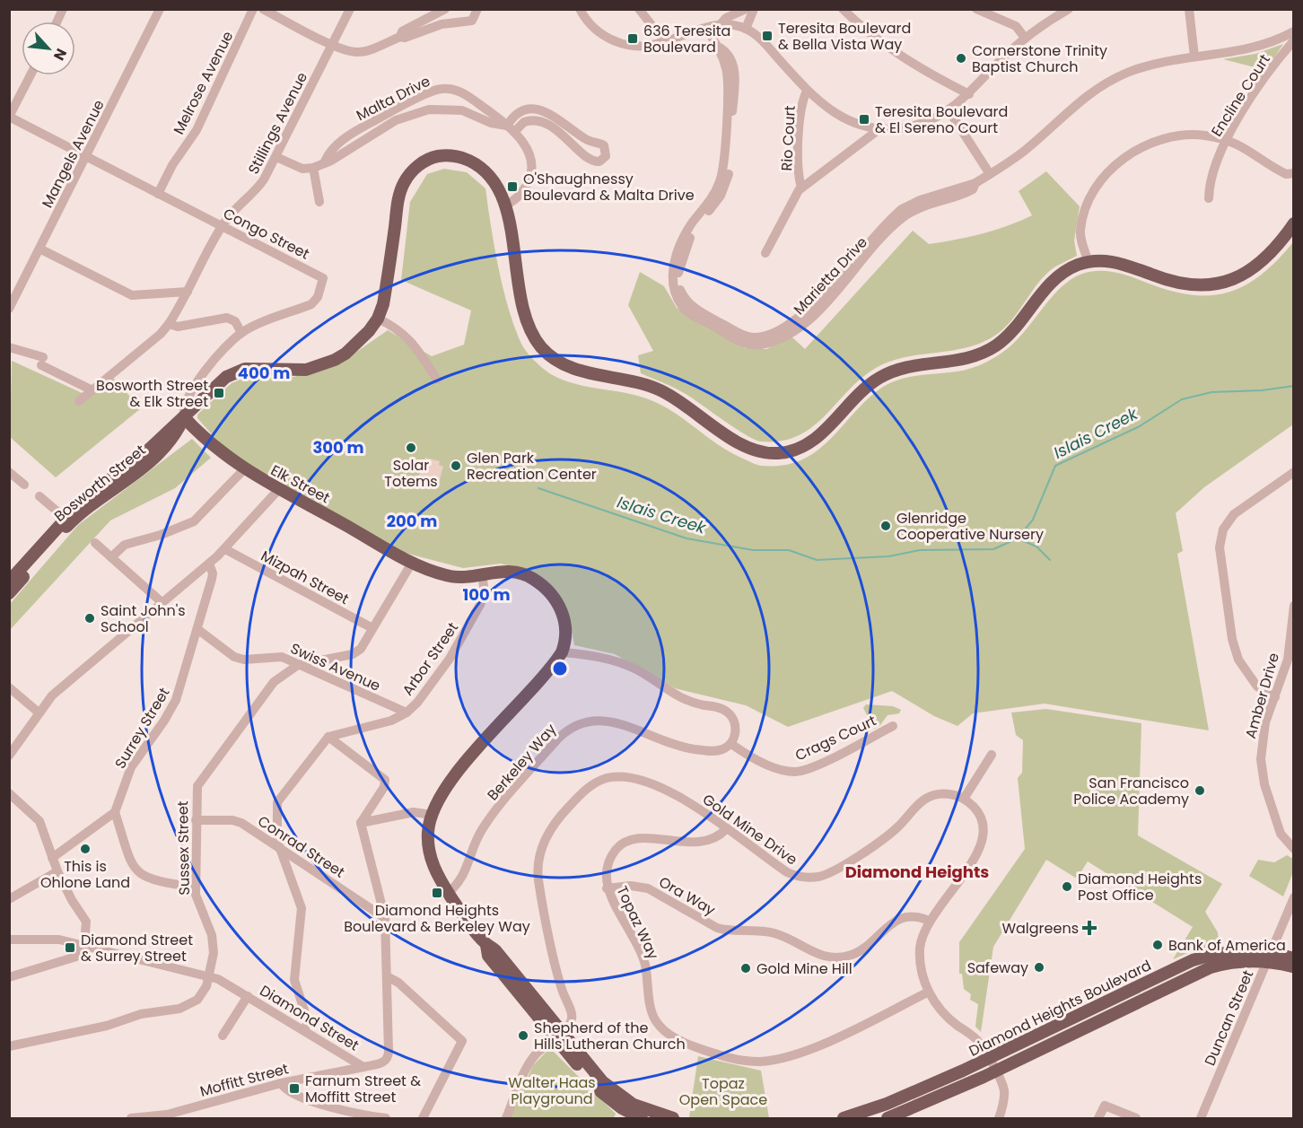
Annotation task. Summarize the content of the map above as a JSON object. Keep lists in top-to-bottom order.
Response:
{
  "streets": {
    "main road": ["Bosworth Street", "Elk Street", "Diamond Heights Boulevard"],
    "street": [
      "Melrose Avenue",
      "Encline Court",
      "Malta Drive",
      "Stillings Avenue",
      "Rio Court",
      "Mangels Avenue",
      "Congo Street",
      "Marietta Drive",
      "Mizpah Street",
      "Arbor Street",
      "Swiss Avenue",
      "Amber Drive",
      "Surrey Street",
      "Crags Court",
      "Berkeley Way",
      "Gold Mine Drive",
      "Conrad Street",
      "Sussex Street",
      "Ora Way",
      "Topaz Way",
      "Diamond Street",
      "Duncan Street",
      "Moffitt Street"
    ]
  },
  "crossings": [
    ["Melrose Avenue", "Congo Street"],
    ["Stillings Avenue", "Congo Street"],
    ["Mangels Avenue", "Congo Street"],
    ["Congo Street", "Bosworth Street"],
    ["Congo Street", "Elk Street"],
    ["Bosworth Street", "Elk Street"],
    ["Elk Street", "Sussex Street"],
    ["Mizpah Street", "Sussex Street"],
    ["Arbor Street", "Swiss Avenue"],
    ["Swiss Avenue", "Surrey Street"],
    ["Swiss Avenue", "Sussex Street"],
    ["Crags Court", "Berkeley Way"],
    ["Gold Mine Drive", "Topaz Way"],
    ["Conrad Street", "Sussex Street"],
    ["Conrad Street", "Diamond Street"],
    ["Sussex Street", "Diamond Street"],
    ["Ora Way", "Topaz Way"],
    ["Diamond Heights Boulevard", "Duncan Street"],
    ["Diamond Street", "Moffitt Street"]
  ],
  "districts": ["Diamond Heights"],
  "water": ["Islais Creek"],
  "parks": ["Walter Haas Playground", "Topaz Open Space"],
  "places": {
    "transit": [
      "Teresita Boulevard & Bella Vista Way",
      "636 Teresita Boulevard",
      "Teresita Boulevard & El Sereno Court",
      "O'Shaughnessy Boulevard & Malta Drive",
      "Bosworth Street & Elk Street",
      "Diamond Heights Boulevard & Berkeley Way",
      "Diamond Street & Surrey Street",
      "Farnum Street & Moffitt Street"
    ],
    "other": [
      "Cornerstone Trinity Baptist Church",
      "Solar Totems",
      "Glen Park Recreation Center",
      "Glenridge Cooperative Nursery",
      "Saint John's School",
      "San Francisco Police Academy",
      "This is Ohlone Land",
      "Diamond Heights Post Office",
      "Bank of America",
      "Safeway",
      "Gold Mine Hill",
      "Shepherd of the Hills Lutheran Church"
    ],
    "health": ["Walgreens"]
  },
  "north": "bottom right",
  "rings": [
    "400 m",
    "300 m",
    "200 m",
    "100 m"
  ]
}
